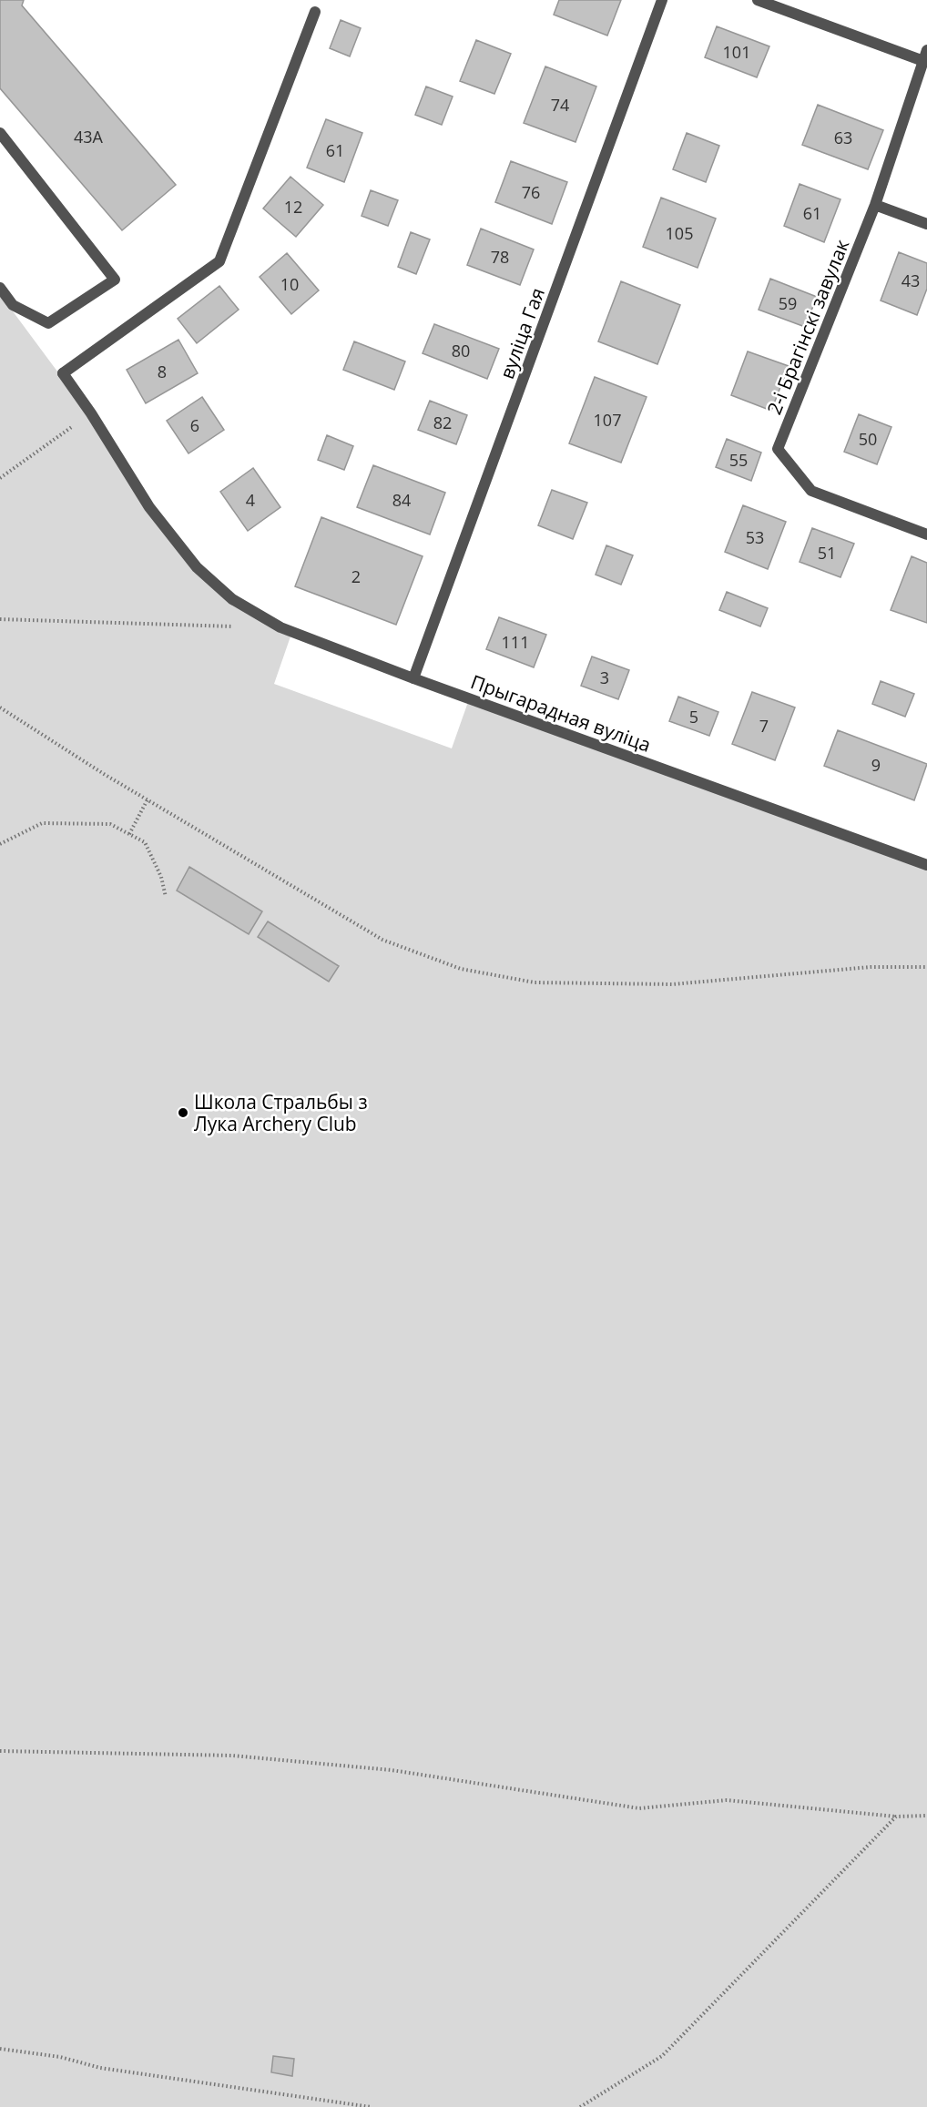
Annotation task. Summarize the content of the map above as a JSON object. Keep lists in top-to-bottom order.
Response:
{
  "streets": {
    "street": ["2-і Брагінскі завулак", "вуліца Гая", "Прыгарадная вуліца"]
  },
  "crossings": [
    ["вуліца Гая", "Прыгарадная вуліца"]
  ],
  "places": ["Школа Стральбы з Лука Archery Club"],
  "house_numbers": [
    "101",
    "74",
    "43А",
    "63",
    "61",
    "76",
    "12",
    "61",
    "105",
    "78",
    "43",
    "10",
    "59",
    "80",
    "8",
    "107",
    "82",
    "6",
    "50",
    "55",
    "4",
    "84",
    "53",
    "51",
    "2",
    "111",
    "3",
    "5",
    "7",
    "9"
  ]
}
